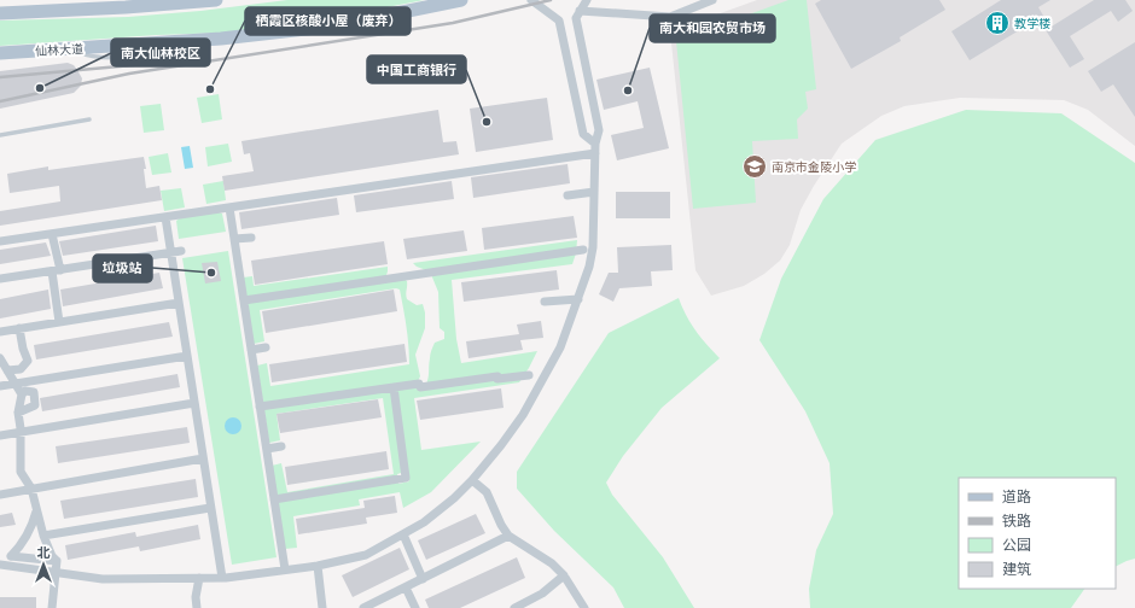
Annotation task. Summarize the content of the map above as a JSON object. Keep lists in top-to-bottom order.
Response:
{
  "streets": {
    "main road": ["仙林大道"]
  },
  "places": {
    "building": ["教学楼"],
    "other": [
      "南大仙林校区",
      "栖霞区核酸小屋（废弃）",
      "南大和园农贸市场",
      "中国工商银行",
      "垃圾站"
    ],
    "school or university": ["南京市金陵小学"]
  },
  "legend": [
    "道路",
    "铁路",
    "公园",
    "建筑"
  ],
  "north": "top"
}
